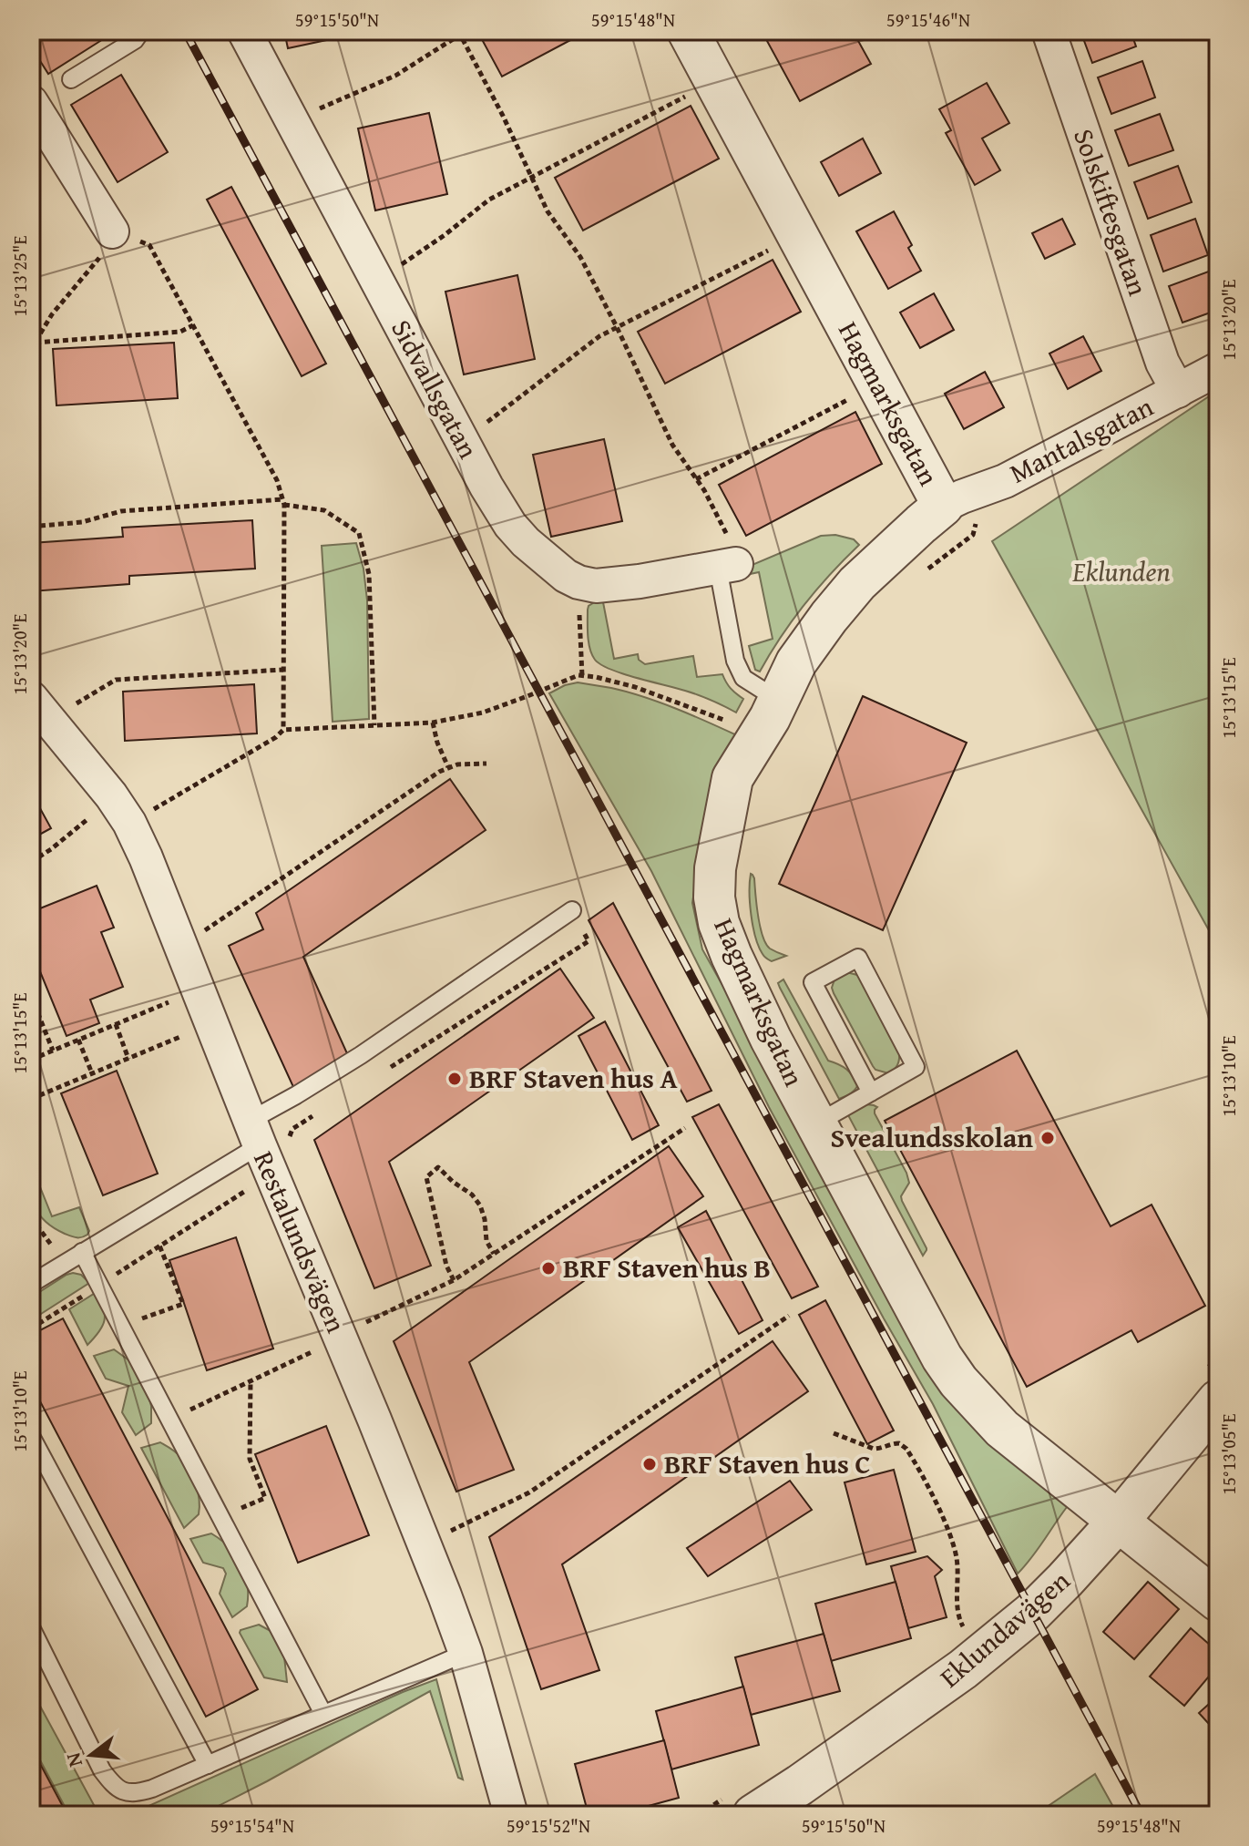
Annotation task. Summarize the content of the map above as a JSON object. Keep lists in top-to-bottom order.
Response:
{
  "streets": {
    "street": [
      "Solskiftesgatan",
      "Sidvallsgatan",
      "Hagmarksgatan",
      "Mantalsgatan",
      "Restalundsvägen",
      "Eklundavägen"
    ]
  },
  "crossings": [
    ["Solskiftesgatan", "Mantalsgatan"],
    ["Hagmarksgatan", "Mantalsgatan"],
    ["Hagmarksgatan", "Eklundavägen"]
  ],
  "parks": ["Eklunden"],
  "places": [
    "BRF Staven hus A",
    "Svealundsskolan",
    "BRF Staven hus B",
    "BRF Staven hus C"
  ],
  "north": "left",
  "coordinates": [
    "59°15'50\"N",
    "59°15'48\"N",
    "59°15'46\"N",
    "15°13'25\"E",
    "15°13'20\"E",
    "15°13'15\"E",
    "15°13'10\"E",
    "15°13'05\"E",
    "59°15'54\"N",
    "59°15'52\"N"
  ]
}
